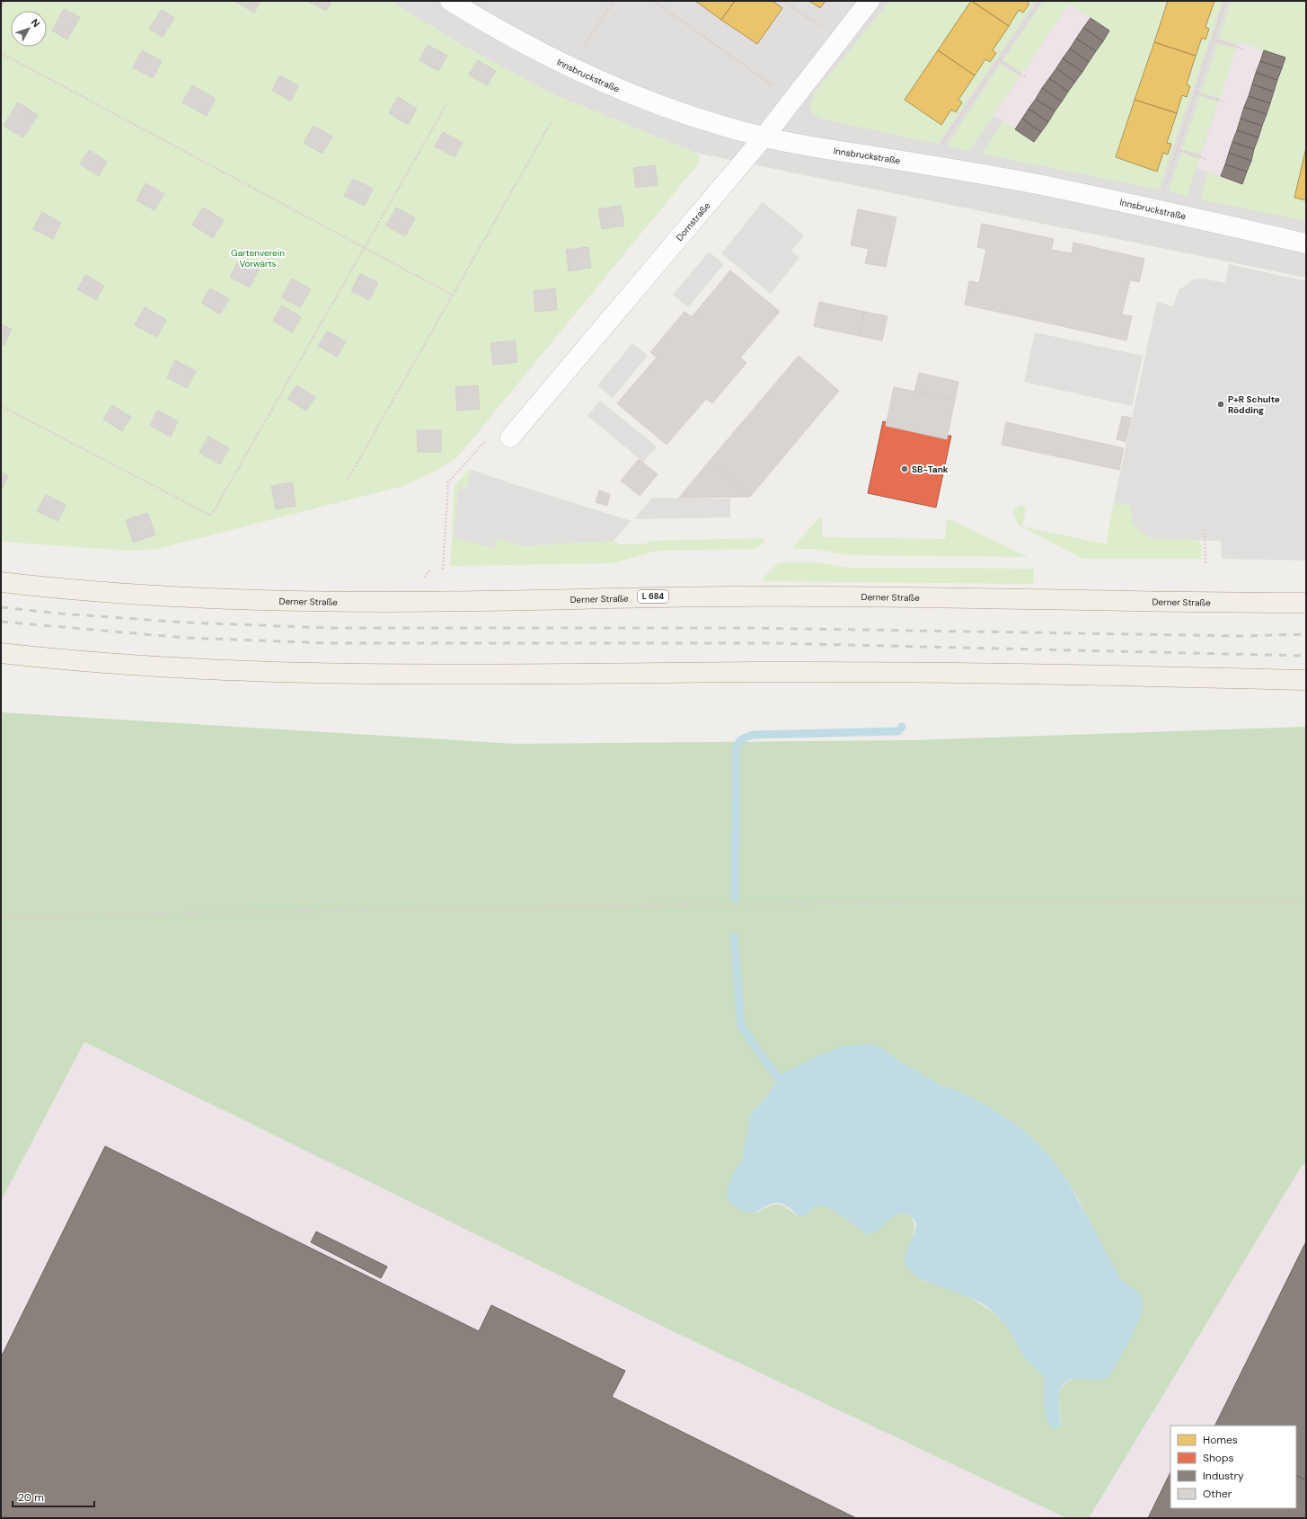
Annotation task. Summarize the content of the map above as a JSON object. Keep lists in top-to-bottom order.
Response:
{
  "streets": {
    "main road": ["L 684", "Derner Straße"],
    "street": ["Innsbruckstraße", "Dornstraße"]
  },
  "crossings": [
    ["Innsbruckstraße", "Dornstraße"]
  ],
  "parks": ["Gartenverein Vorwärts"],
  "places": ["P+R Schulte Rödding", "SB-Tank"],
  "legend": [
    "Homes",
    "Shops",
    "Industry",
    "Other"
  ],
  "scale_bar": "20 m",
  "north": "top right"
}
